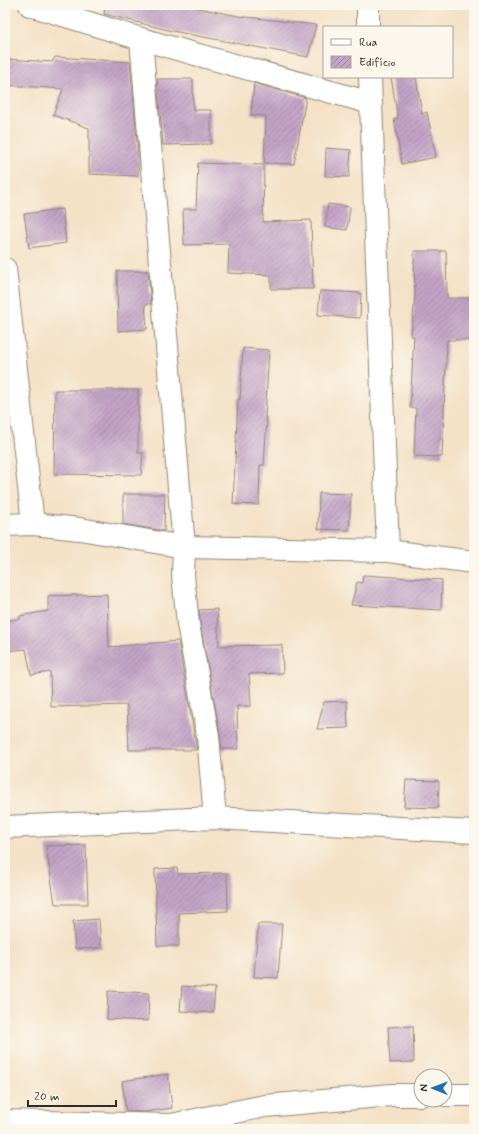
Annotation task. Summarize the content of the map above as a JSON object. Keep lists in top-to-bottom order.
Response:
{
  "legend": ["Rua", "Edifício"],
  "scale_bar": "20 m",
  "north": "left"
}
